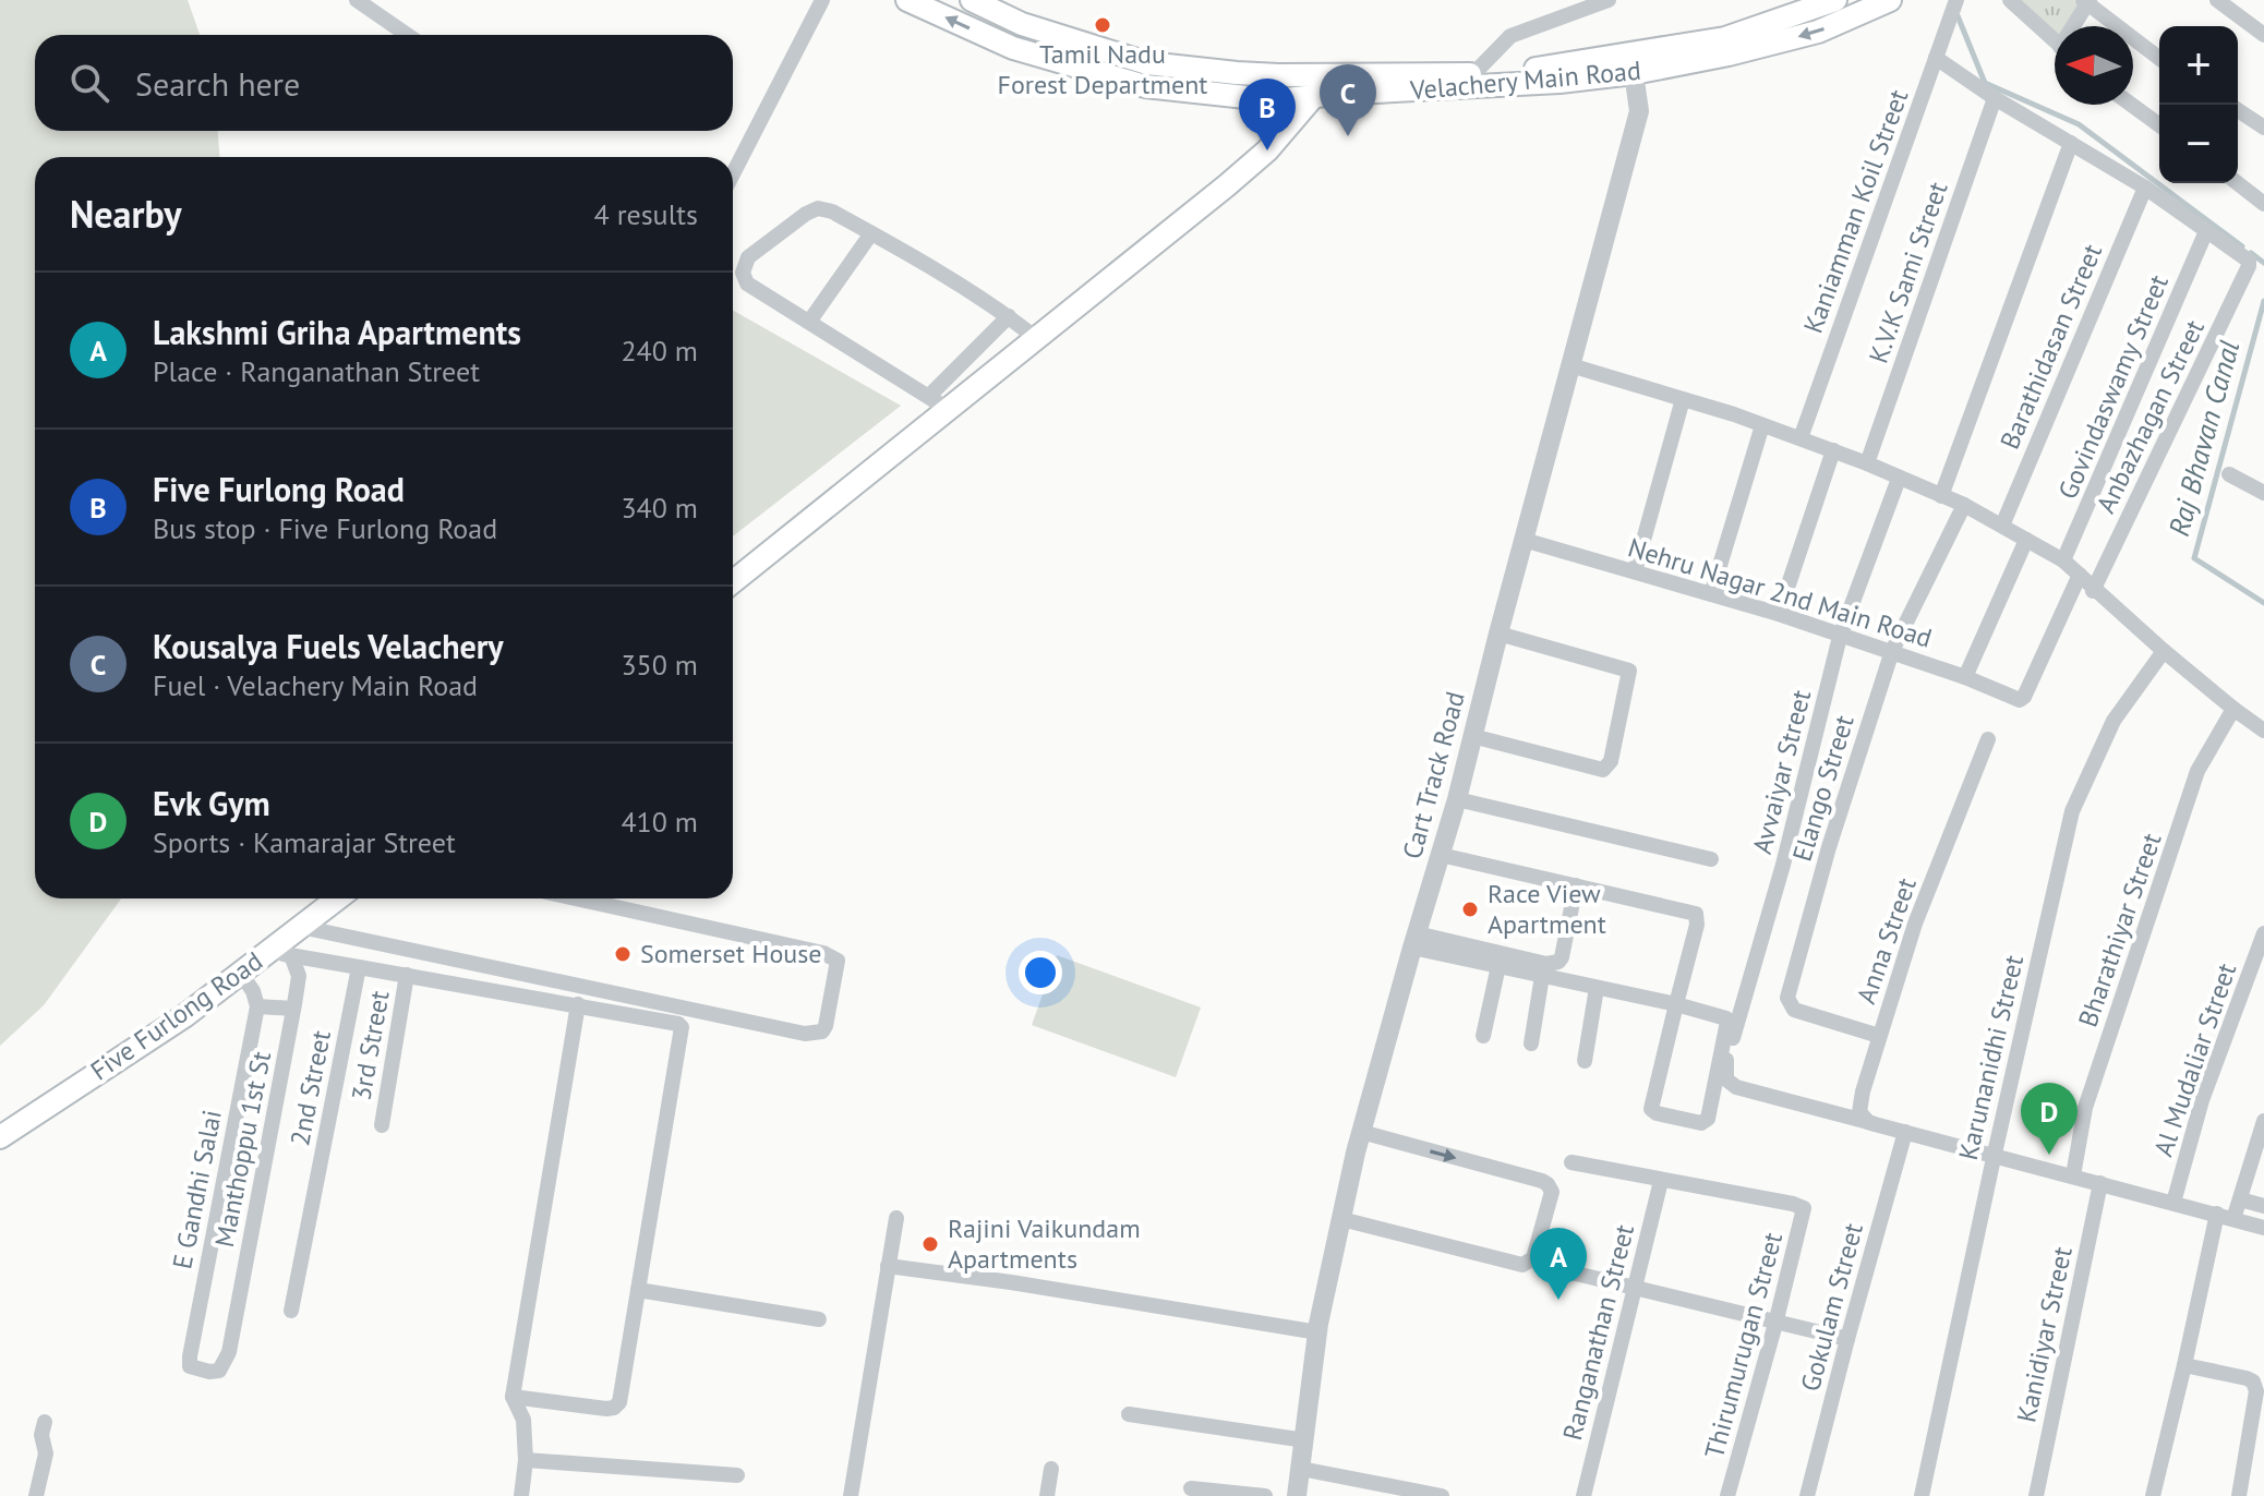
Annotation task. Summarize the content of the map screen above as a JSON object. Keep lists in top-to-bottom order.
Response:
{
  "streets": {
    "main road": ["Velachery Main Road", "Five Furlong Road"],
    "street": [
      "Kaniamman Koil Street",
      "K.V.K Sami Street",
      "Barathidasan Street",
      "Govindaswamy Street",
      "Anbazhagan Street",
      "Nehru Nagar 2nd Main Road",
      "Avvaiyar Street",
      "Cart Track Road",
      "Elango Street",
      "Bharathiyar Street",
      "Anna Street",
      "3rd Street",
      "Karunanidhi Street",
      "Al Mudaliar Street",
      "2nd Street",
      "Manthoppu 1st St",
      "E Gandhi Salai",
      "Gokulam Street",
      "Ranganathan Street",
      "Kanidiyar Street",
      "Thirumurugan Street"
    ]
  },
  "crossings": [
    ["Velachery Main Road", "Cart Track Road"],
    ["Govindaswamy Street", "Anbazhagan Street"],
    ["Nehru Nagar 2nd Main Road", "Avvaiyar Street"],
    ["Nehru Nagar 2nd Main Road", "Cart Track Road"],
    ["Nehru Nagar 2nd Main Road", "Elango Street"],
    ["Avvaiyar Street", "Anna Street"],
    ["Elango Street", "Anna Street"],
    ["Manthoppu 1st St", "E Gandhi Salai"],
    ["Ranganathan Street", "Thirumurugan Street"]
  ],
  "water": ["Raj Bhavan Canal"],
  "places": [
    "Tamil Nadu Forest Department",
    "Race View Apartment",
    "Somerset House",
    "Rajini Vaikundam Apartments"
  ],
  "north": "left",
  "page": {
    "map_buttons": ["+", "−"],
    "search": "Search here",
    "pins": [
      "C",
      "B",
      "D",
      "A"
    ],
    "heading": ["Nearby", "4 results"],
    "list": [
      {
        "mark": "A",
        "name": "Lakshmi Griha Apartments",
        "note": "Place · Ranganathan Street",
        "value": "240 m"
      },
      {
        "mark": "B",
        "name": "Five Furlong Road",
        "note": "Bus stop · Five Furlong Road",
        "value": "340 m"
      },
      {
        "mark": "C",
        "name": "Kousalya Fuels Velachery",
        "note": "Fuel · Velachery Main Road",
        "value": "350 m"
      },
      {
        "mark": "D",
        "name": "Evk Gym",
        "note": "Sports · Kamarajar Street",
        "value": "410 m"
      }
    ]
  }
}
